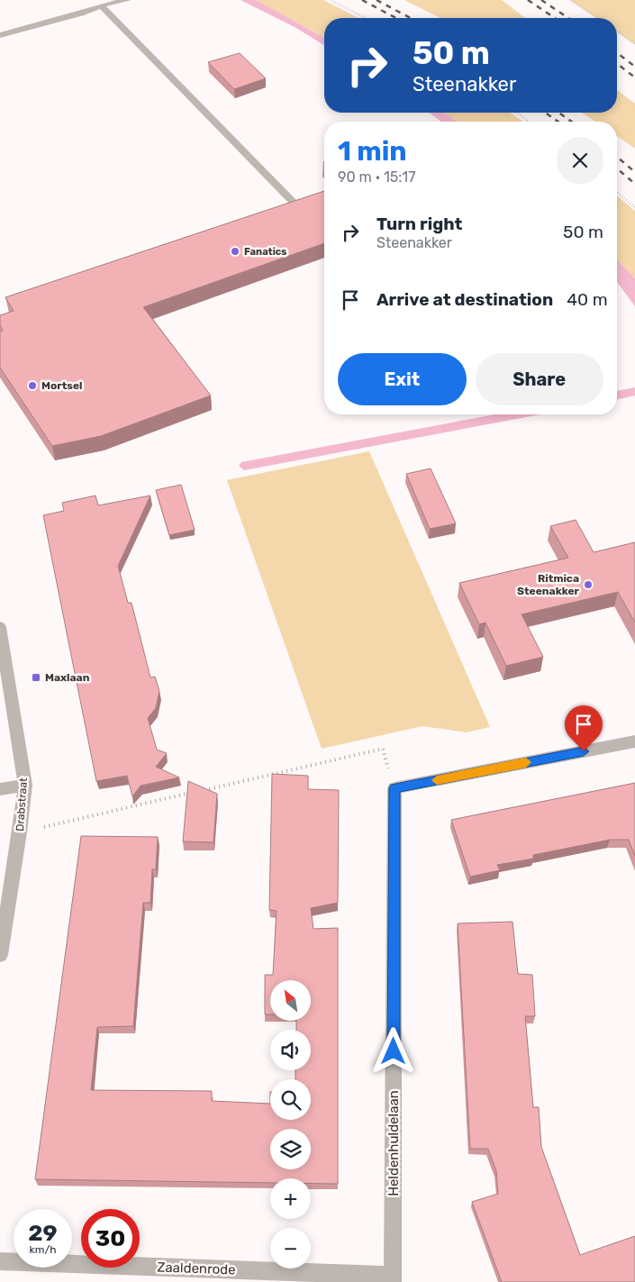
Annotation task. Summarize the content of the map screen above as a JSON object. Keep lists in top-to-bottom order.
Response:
{
  "streets": {
    "street": ["Drabstraat", "Heldenhuldelaan", "Zaaldenrode"]
  },
  "crossings": [
    ["Heldenhuldelaan", "Zaaldenrode"]
  ],
  "places": {
    "other": ["Fanatics", "Mortsel", "Ritmica Steenakker"],
    "transit": ["Maxlaan"]
  },
  "north": "top left",
  "page": {
    "turn": ["50 m", "Steenakker"],
    "heading": ["1 min", "90 m · 15:17"],
    "list": [
      {
        "name": "Turn right",
        "note": "Steenakker",
        "value": "50 m"
      },
      {
        "name": "Arrive at destination",
        "value": "40 m"
      }
    ],
    "buttons": ["Exit", "Share"],
    "map_buttons": ["+", "−"],
    "speed": "29 km/h",
    "limit": "30"
  }
}
